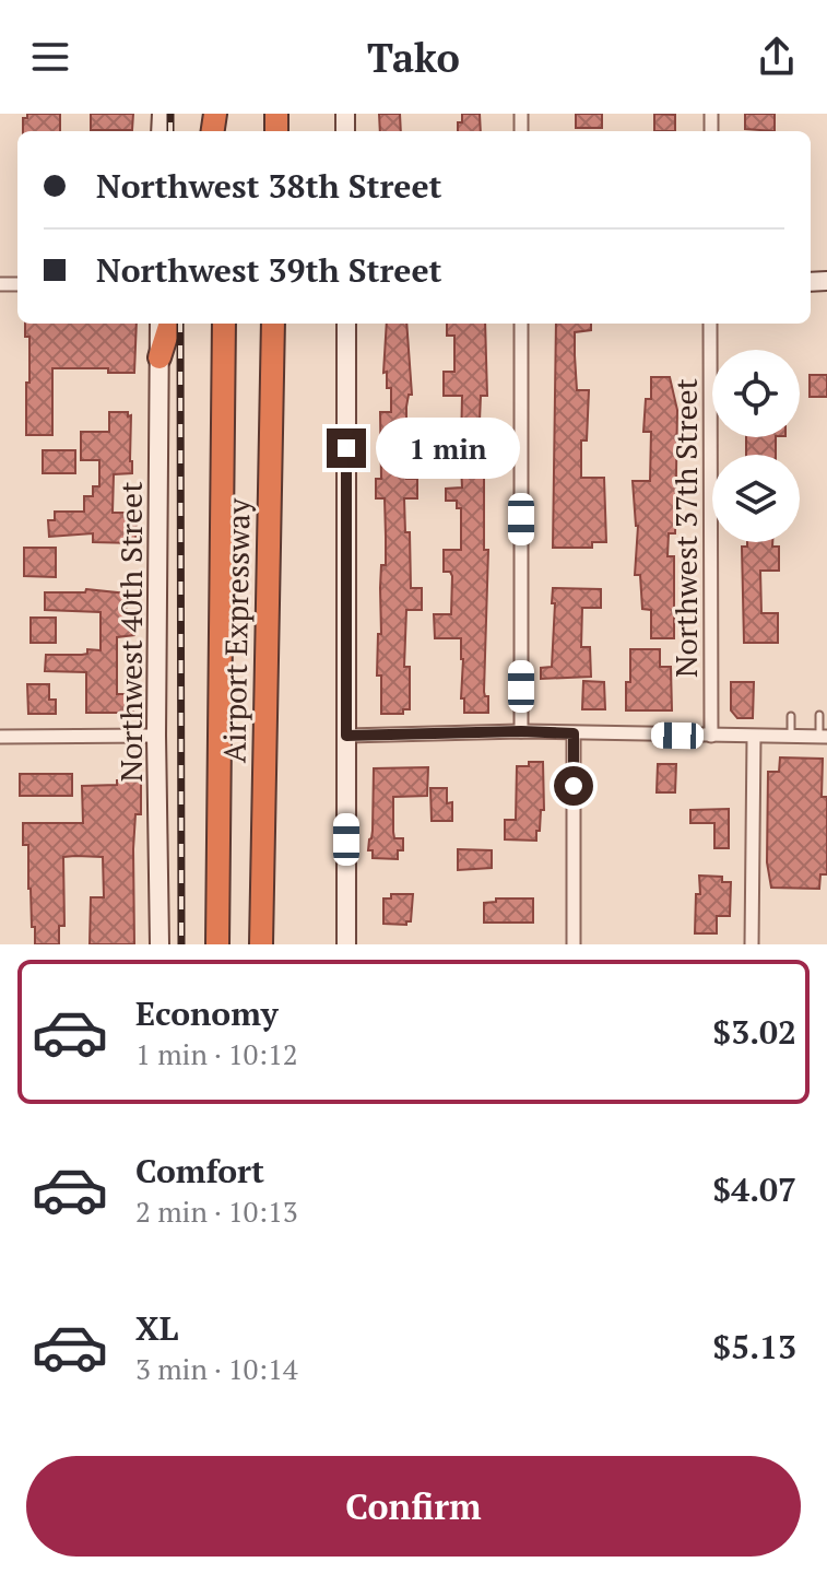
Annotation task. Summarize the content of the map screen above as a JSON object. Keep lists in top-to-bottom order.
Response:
{
  "streets": {
    "highway": ["Airport Expressway"],
    "main road": ["Northwest 40th Street"],
    "street": ["Northwest 37th Street"]
  },
  "page": {
    "header": "Tako",
    "banner": ["Northwest 38th Street", "Northwest 39th Street"],
    "bubble": "1 min",
    "list": [
      {
        "name": "Economy",
        "note": "1 min · 10:12",
        "value": "$3.02"
      },
      {
        "name": "Comfort",
        "note": "2 min · 10:13",
        "value": "$4.07"
      },
      {
        "name": "XL",
        "note": "3 min · 10:14",
        "value": "$5.13"
      }
    ],
    "buttons": "Confirm"
  }
}
